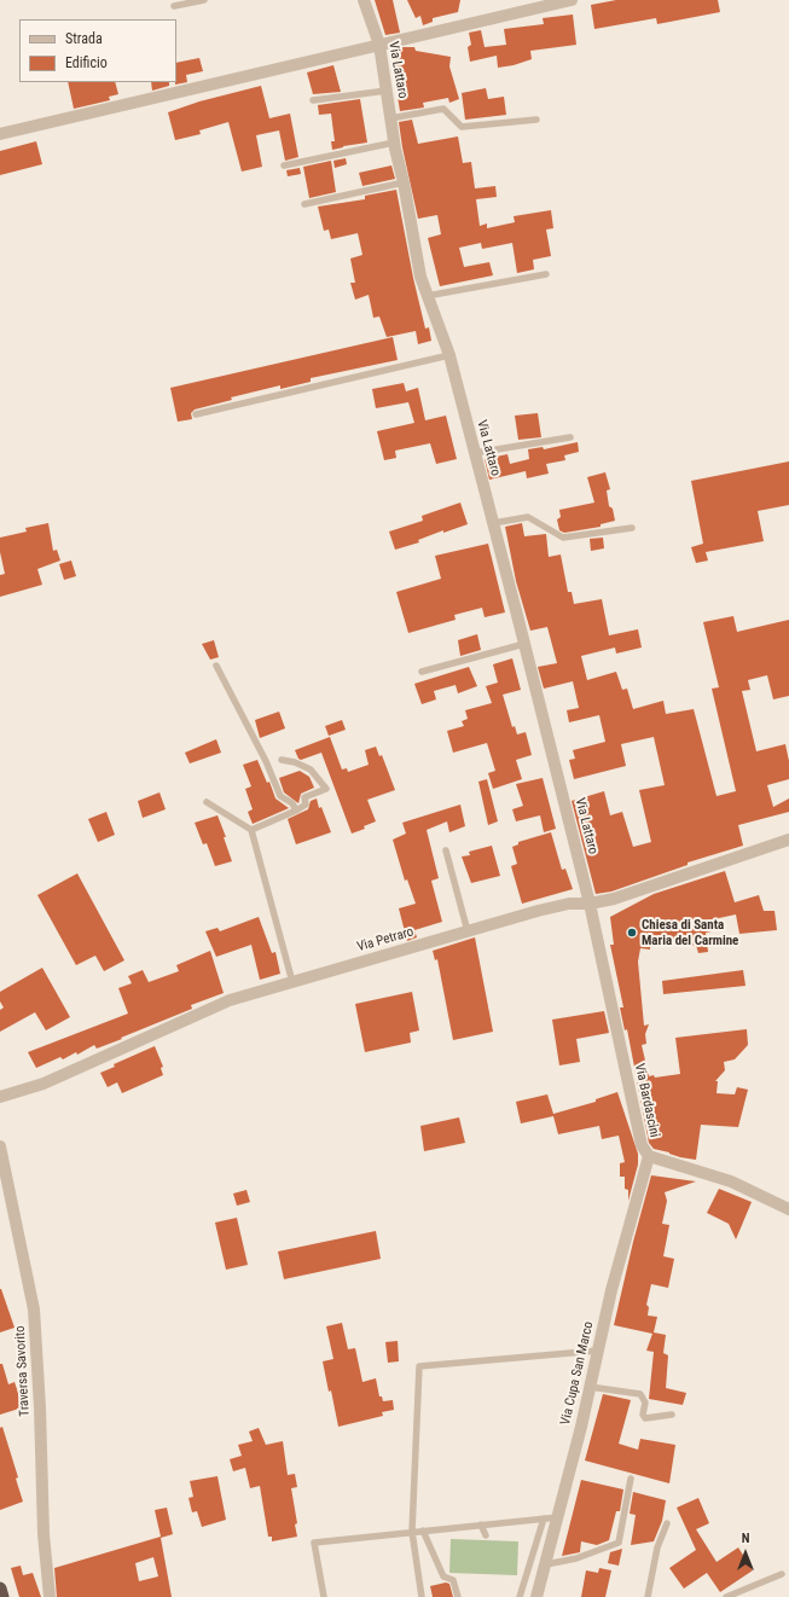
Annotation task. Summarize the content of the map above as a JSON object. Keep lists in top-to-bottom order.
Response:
{
  "streets": {
    "street": [
      "Via Lattaro",
      "Via Petraro",
      "Via Bardascini",
      "Traversa Savorito",
      "Via Cupa San Marco"
    ]
  },
  "crossings": [
    ["Via Lattaro", "Via Petraro"],
    ["Via Lattaro", "Via Bardascini"],
    ["Via Petraro", "Via Bardascini"],
    ["Via Bardascini", "Via Cupa San Marco"]
  ],
  "places": ["Chiesa di Santa Maria del Carmine"],
  "legend": ["Strada", "Edificio"],
  "north": "top"
}
